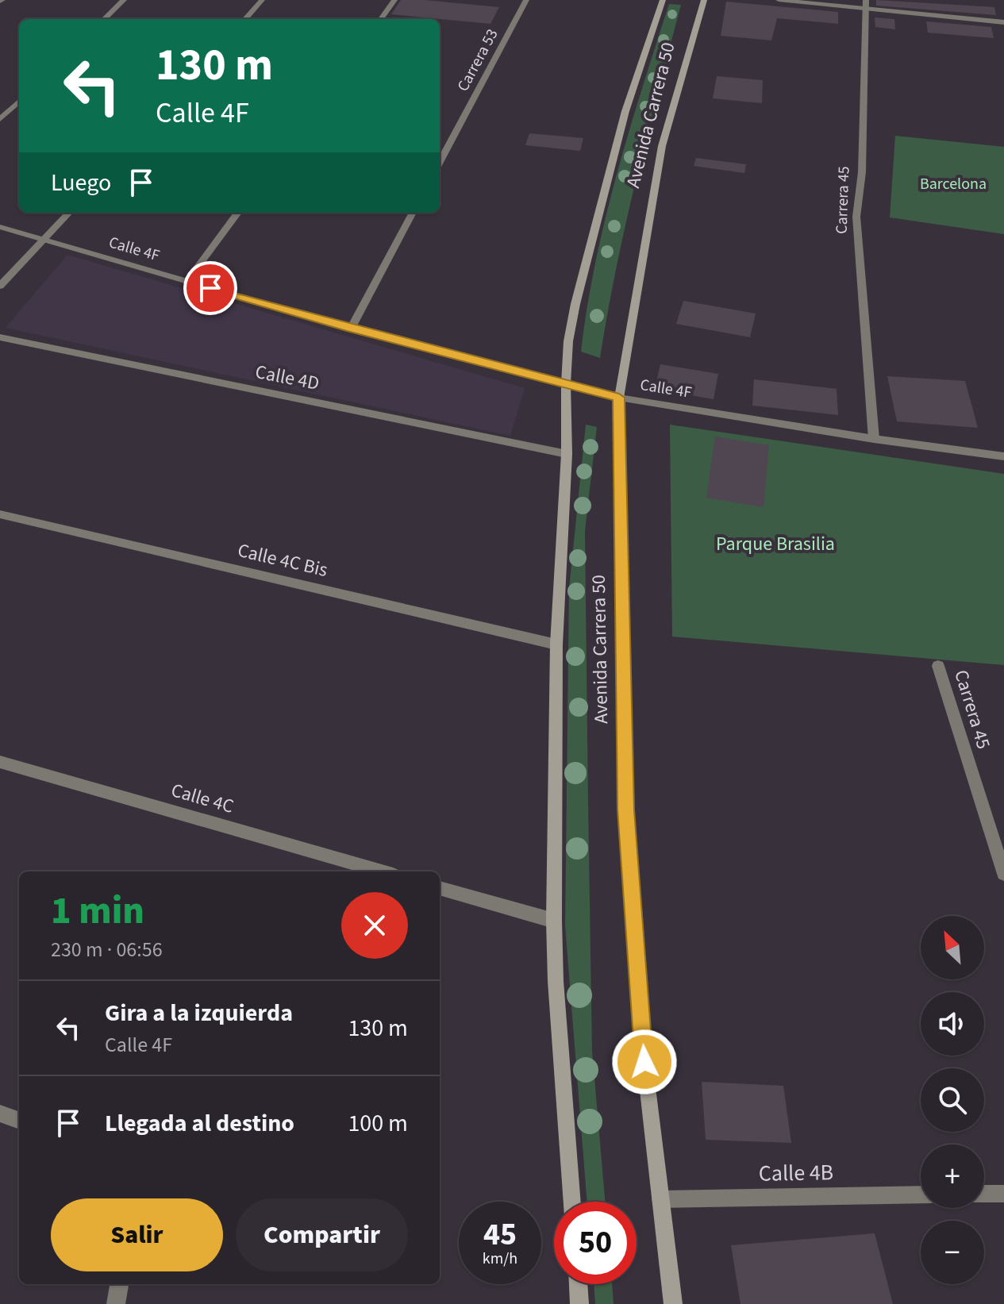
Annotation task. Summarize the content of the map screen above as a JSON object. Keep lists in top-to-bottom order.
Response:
{
  "streets": {
    "main road": ["Avenida Carrera 50"],
    "street": [
      "Carrera 53",
      "Carrera 45",
      "Calle 4F",
      "Calle 4D",
      "Calle 4C Bis",
      "Calle 4C",
      "Calle 4B"
    ]
  },
  "crossings": [
    ["Avenida Carrera 50", "Calle 4F"],
    ["Avenida Carrera 50", "Calle 4D"],
    ["Avenida Carrera 50", "Calle 4C Bis"],
    ["Avenida Carrera 50", "Calle 4B"],
    ["Carrera 45", "Calle 4F"]
  ],
  "parks": ["Barcelona", "Parque Brasilia"],
  "north": "top left",
  "page": {
    "turn": ["130 m", "Calle 4F"],
    "then": "Luego",
    "heading": ["1 min", "230 m · 06:56"],
    "map_buttons": ["+", "−"],
    "list": [
      {
        "name": "Gira a la izquierda",
        "note": "Calle 4F",
        "value": "130 m"
      },
      {
        "name": "Llegada al destino",
        "value": "100 m"
      }
    ],
    "buttons": ["Salir", "Compartir"],
    "speed": "45 km/h",
    "limit": "50"
  }
}
